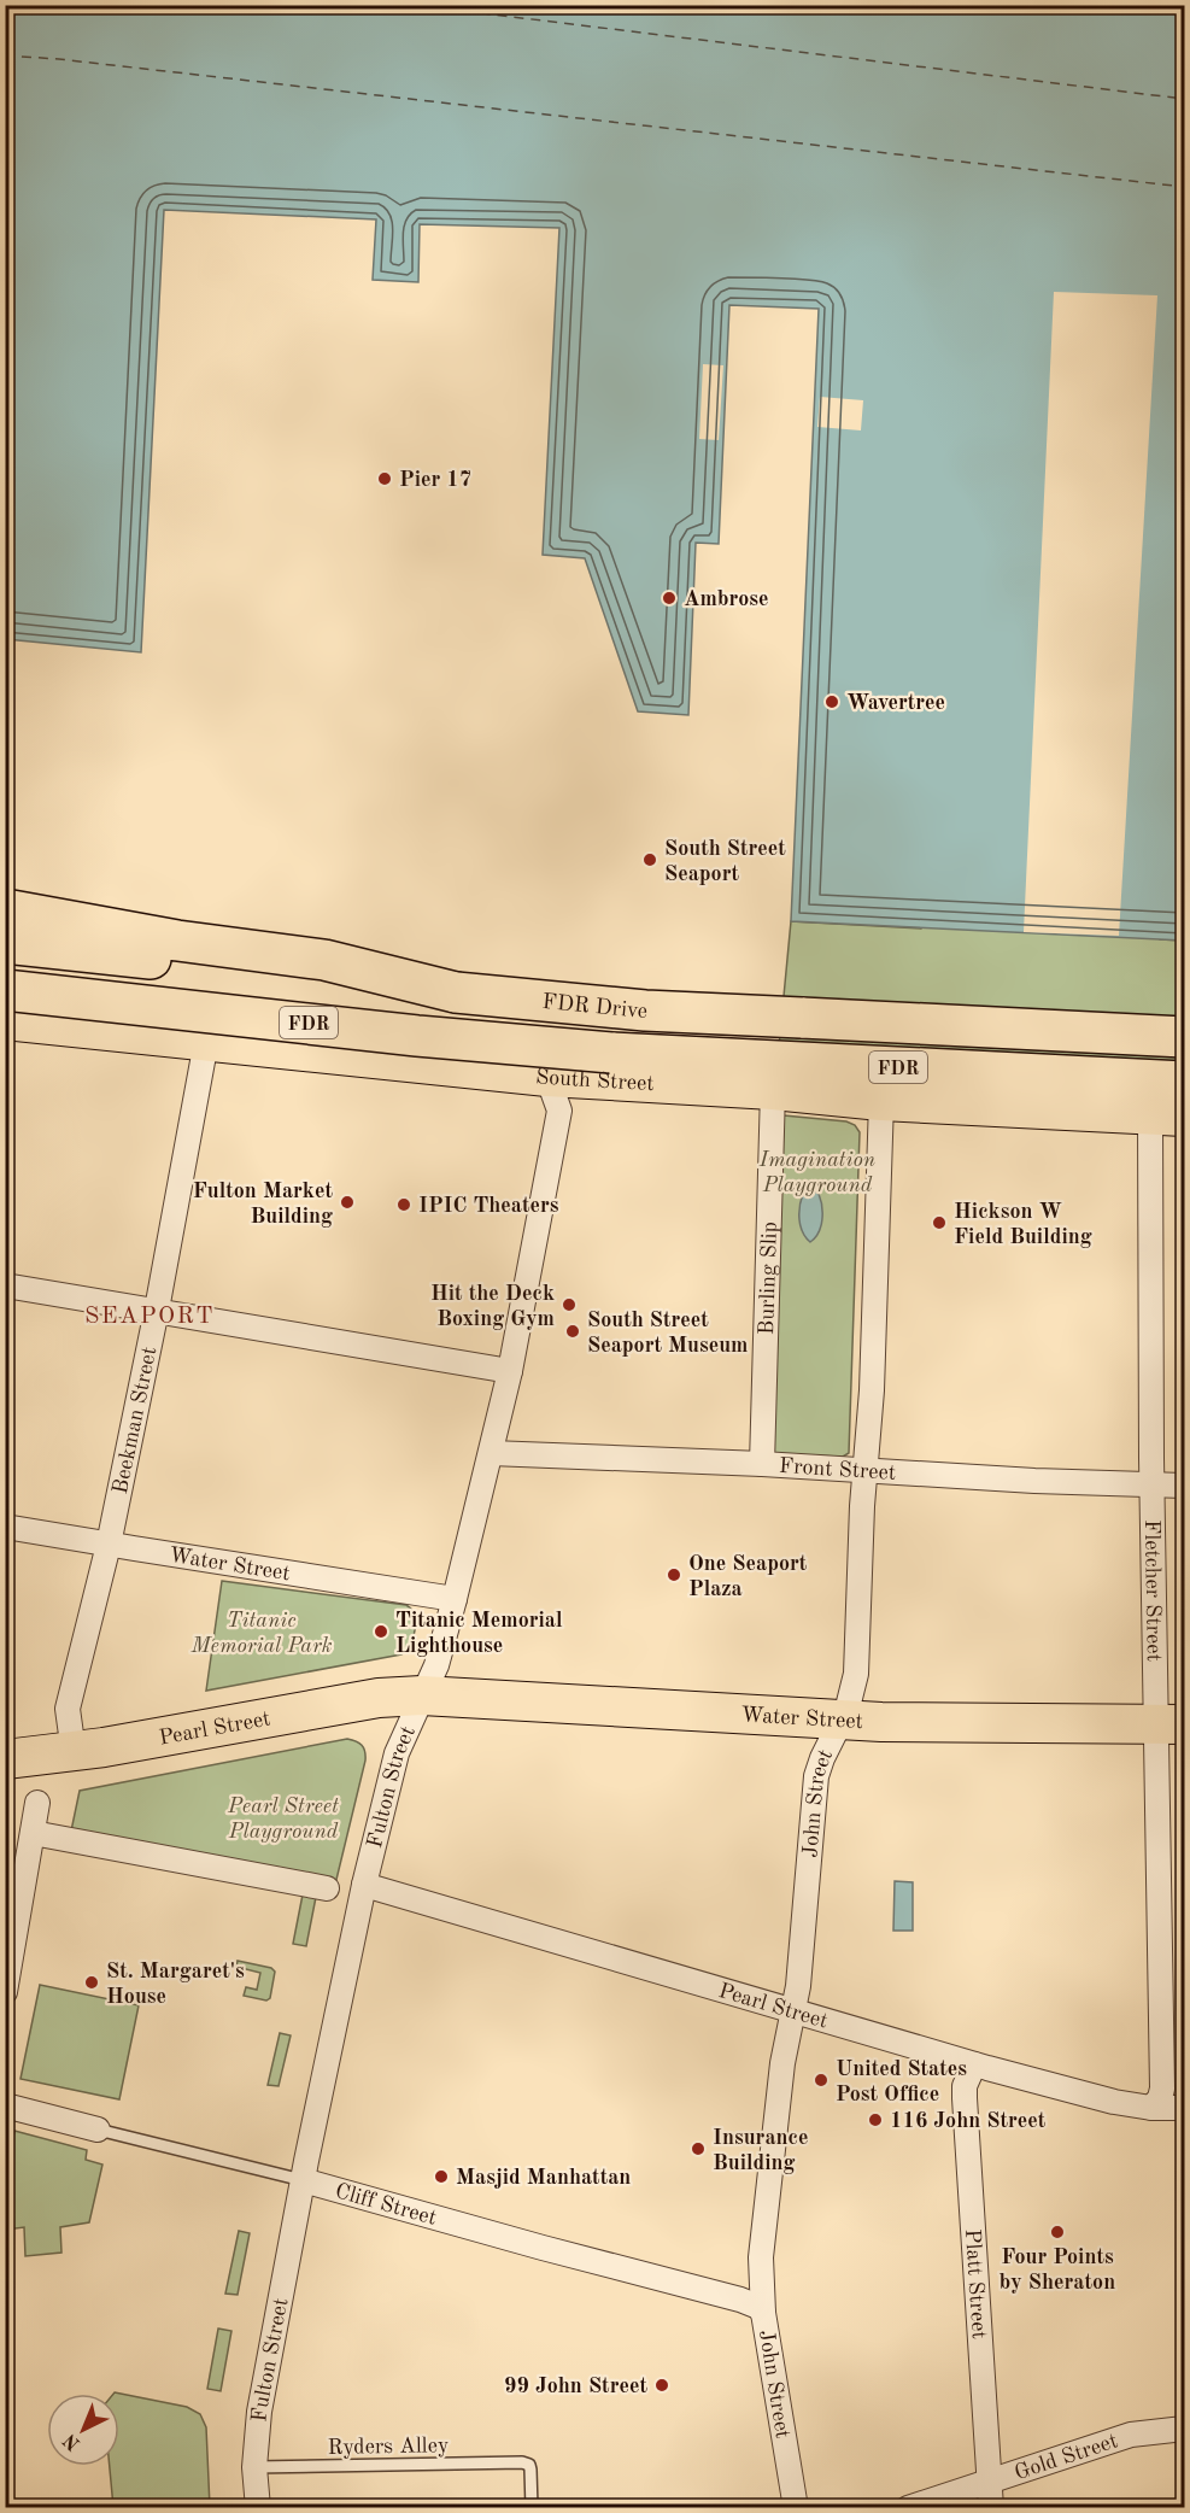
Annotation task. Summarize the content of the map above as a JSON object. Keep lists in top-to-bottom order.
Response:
{
  "streets": {
    "highway": ["FDR Drive", "FDR"],
    "main road": ["South Street", "Water Street", "Pearl Street"],
    "street": [
      "Burling Slip",
      "Beekman Street",
      "Front Street",
      "Fletcher Street",
      "Fulton Street",
      "John Street",
      "Cliff Street",
      "Platt Street",
      "Gold Street"
    ],
    "lane": ["Ryders Alley"]
  },
  "crossings": [
    ["South Street", "Burling Slip"],
    ["South Street", "Beekman Street"],
    ["South Street", "Fletcher Street"],
    ["South Street", "Fulton Street"],
    ["South Street", "John Street"],
    ["Burling Slip", "Front Street"],
    ["Beekman Street", "Water Street"],
    ["Beekman Street", "Pearl Street"],
    ["Front Street", "Fletcher Street"],
    ["Front Street", "Fulton Street"],
    ["Front Street", "John Street"],
    ["Water Street", "Fletcher Street"],
    ["Water Street", "Pearl Street"],
    ["Water Street", "Fulton Street"],
    ["Water Street", "John Street"],
    ["Fletcher Street", "Pearl Street"],
    ["Pearl Street", "Fulton Street"],
    ["Pearl Street", "John Street"],
    ["Pearl Street", "Platt Street"],
    ["Fulton Street", "Cliff Street"],
    ["Fulton Street", "Ryders Alley"],
    ["John Street", "Cliff Street"],
    ["Platt Street", "Gold Street"]
  ],
  "districts": ["SEAPORT"],
  "parks": ["Imagination Playground", "Titanic Memorial Park", "Pearl Street Playground"],
  "places": [
    "Pier 17",
    "Ambrose",
    "Wavertree",
    "South Street Seaport",
    "Fulton Market Building",
    "IPIC Theaters",
    "Hickson W Field Building",
    "Hit the Deck Boxing Gym",
    "South Street Seaport Museum",
    "One Seaport Plaza",
    "Titanic Memorial Lighthouse",
    "St. Margaret's House",
    "United States Post Office",
    "116 John Street",
    "Insurance Building",
    "Masjid Manhattan",
    "Four Points by Sheraton",
    "99 John Street"
  ],
  "north": "bottom left"
}
